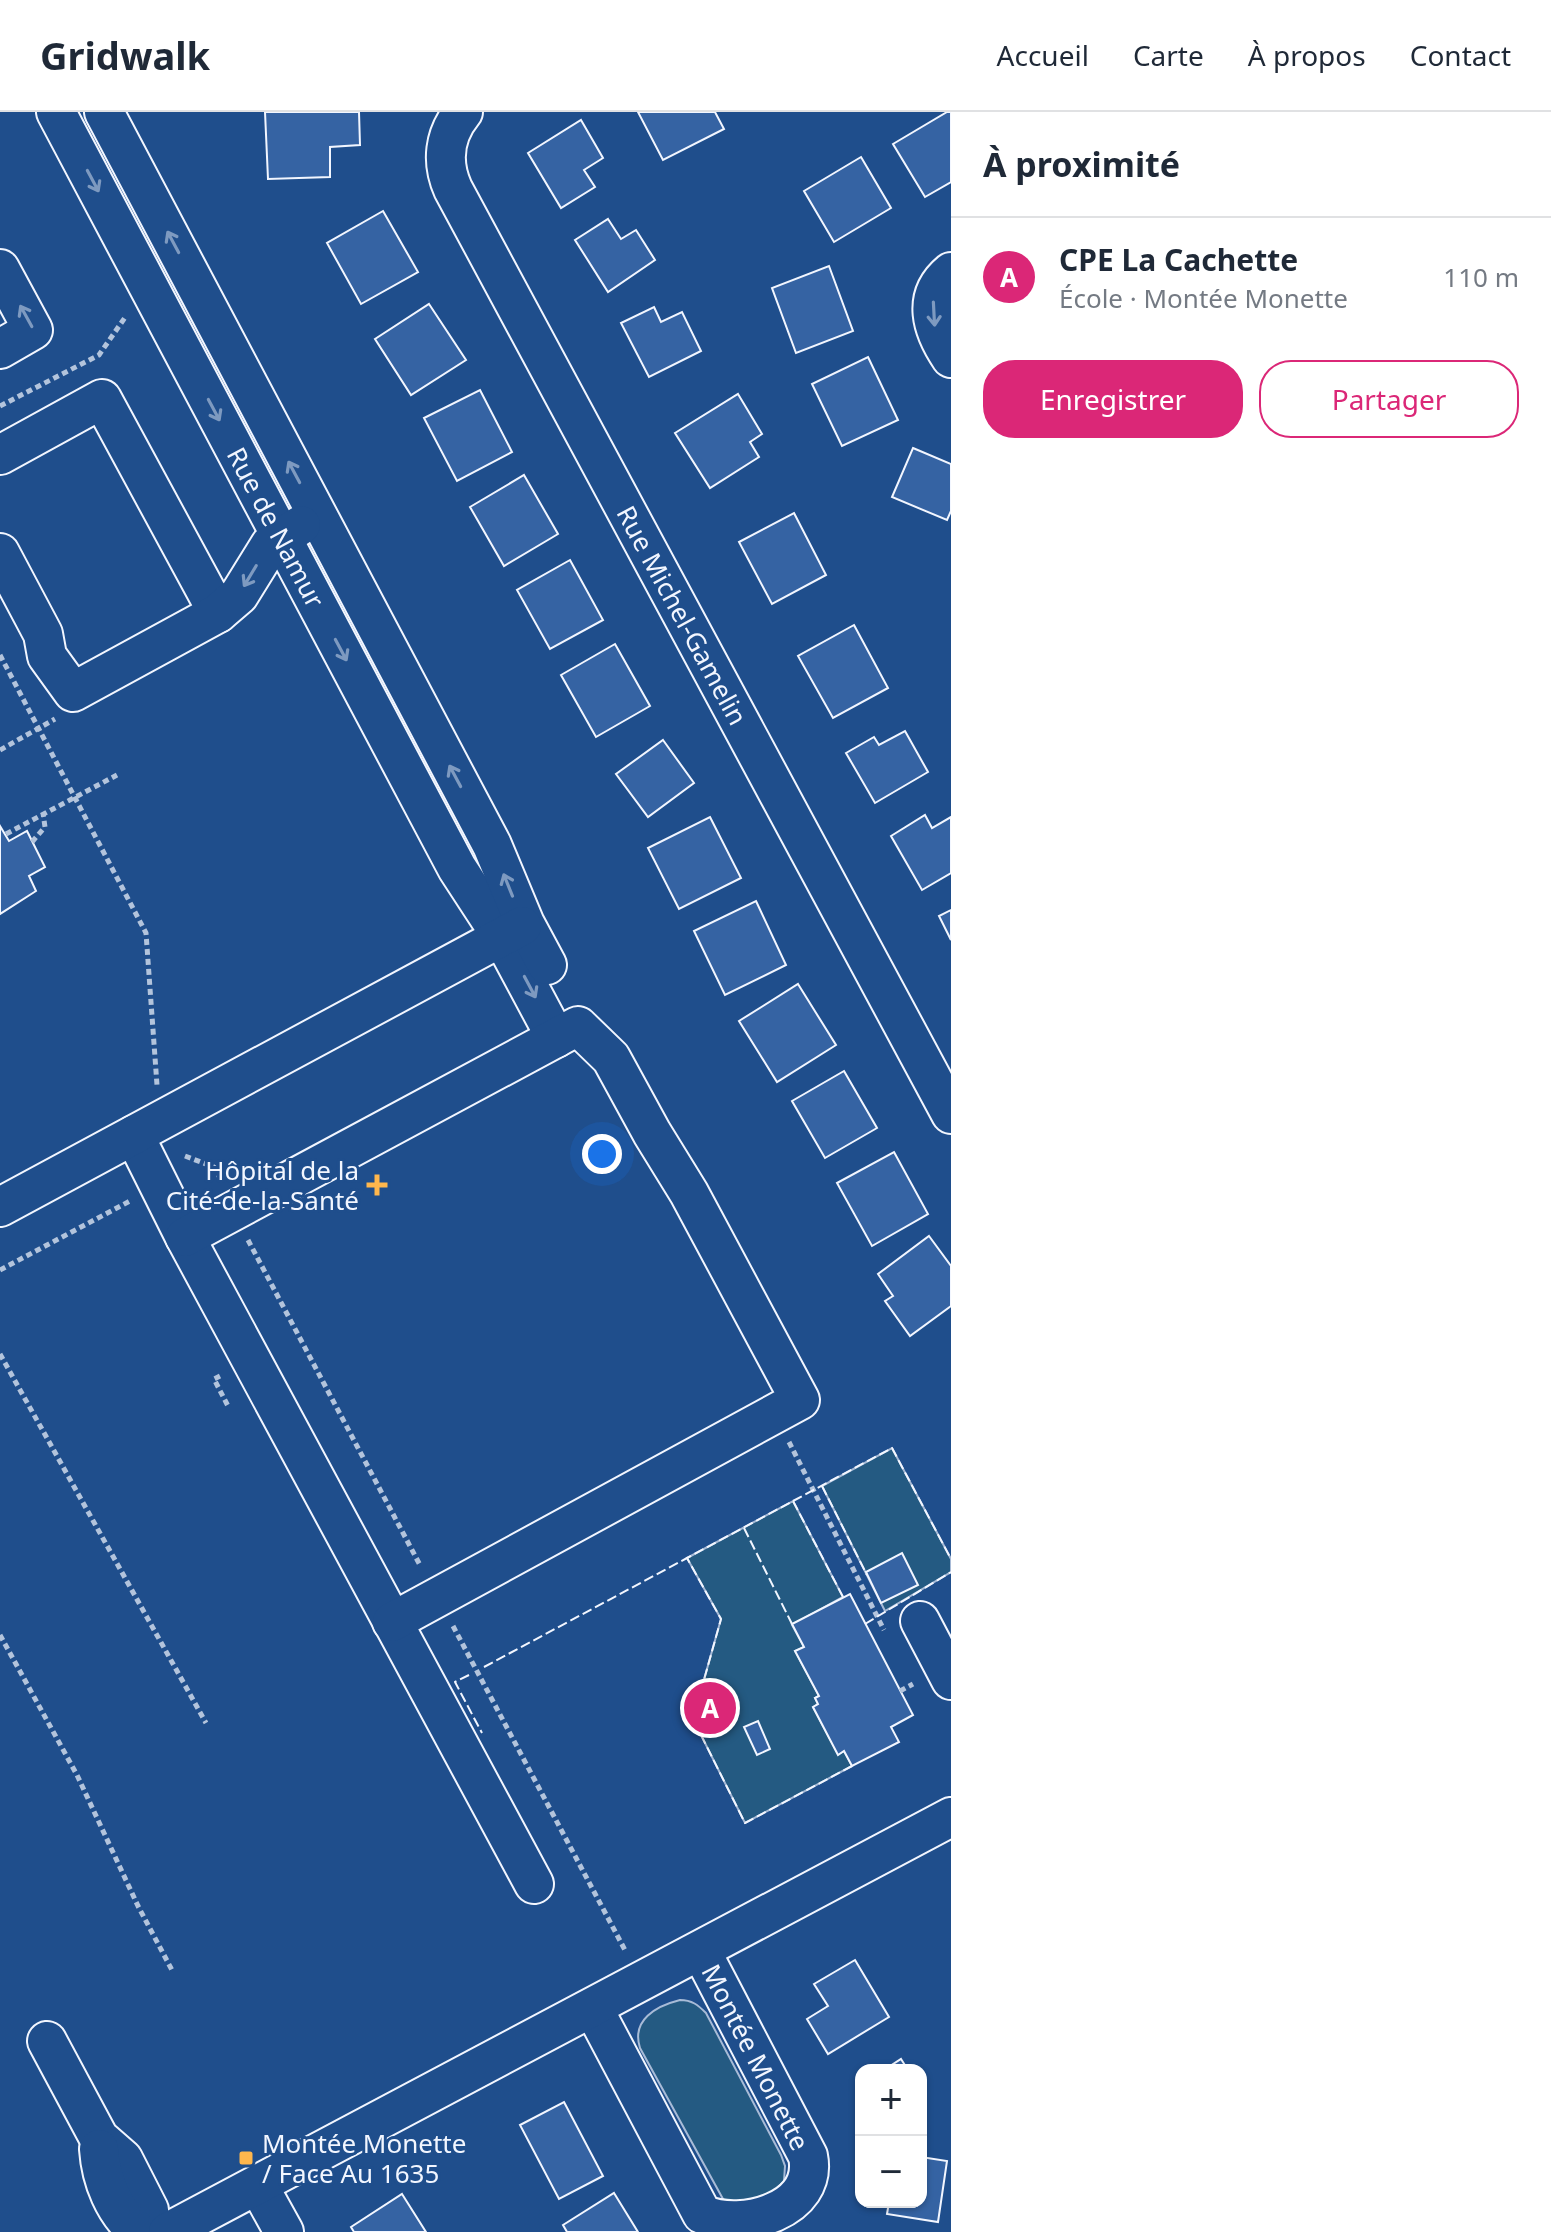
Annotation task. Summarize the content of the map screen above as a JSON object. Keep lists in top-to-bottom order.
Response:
{
  "streets": {
    "street": ["Rue de Namur", "Rue Michel-Gamelin", "Montée Monette"]
  },
  "places": {
    "health": ["Hôpital de la Cité-de-la-Santé"],
    "transit": ["Montée Monette / Face Au 1635"]
  },
  "page": {
    "header": "Gridwalk",
    "nav": [
      "Accueil",
      "Carte",
      "À propos",
      "Contact"
    ],
    "heading": "À proximité",
    "list": [
      {
        "mark": "A",
        "name": "CPE La Cachette",
        "note": "École · Montée Monette",
        "value": "110 m"
      }
    ],
    "buttons": ["Enregistrer", "Partager"],
    "pins": "A",
    "map_buttons": ["+", "−"]
  }
}
